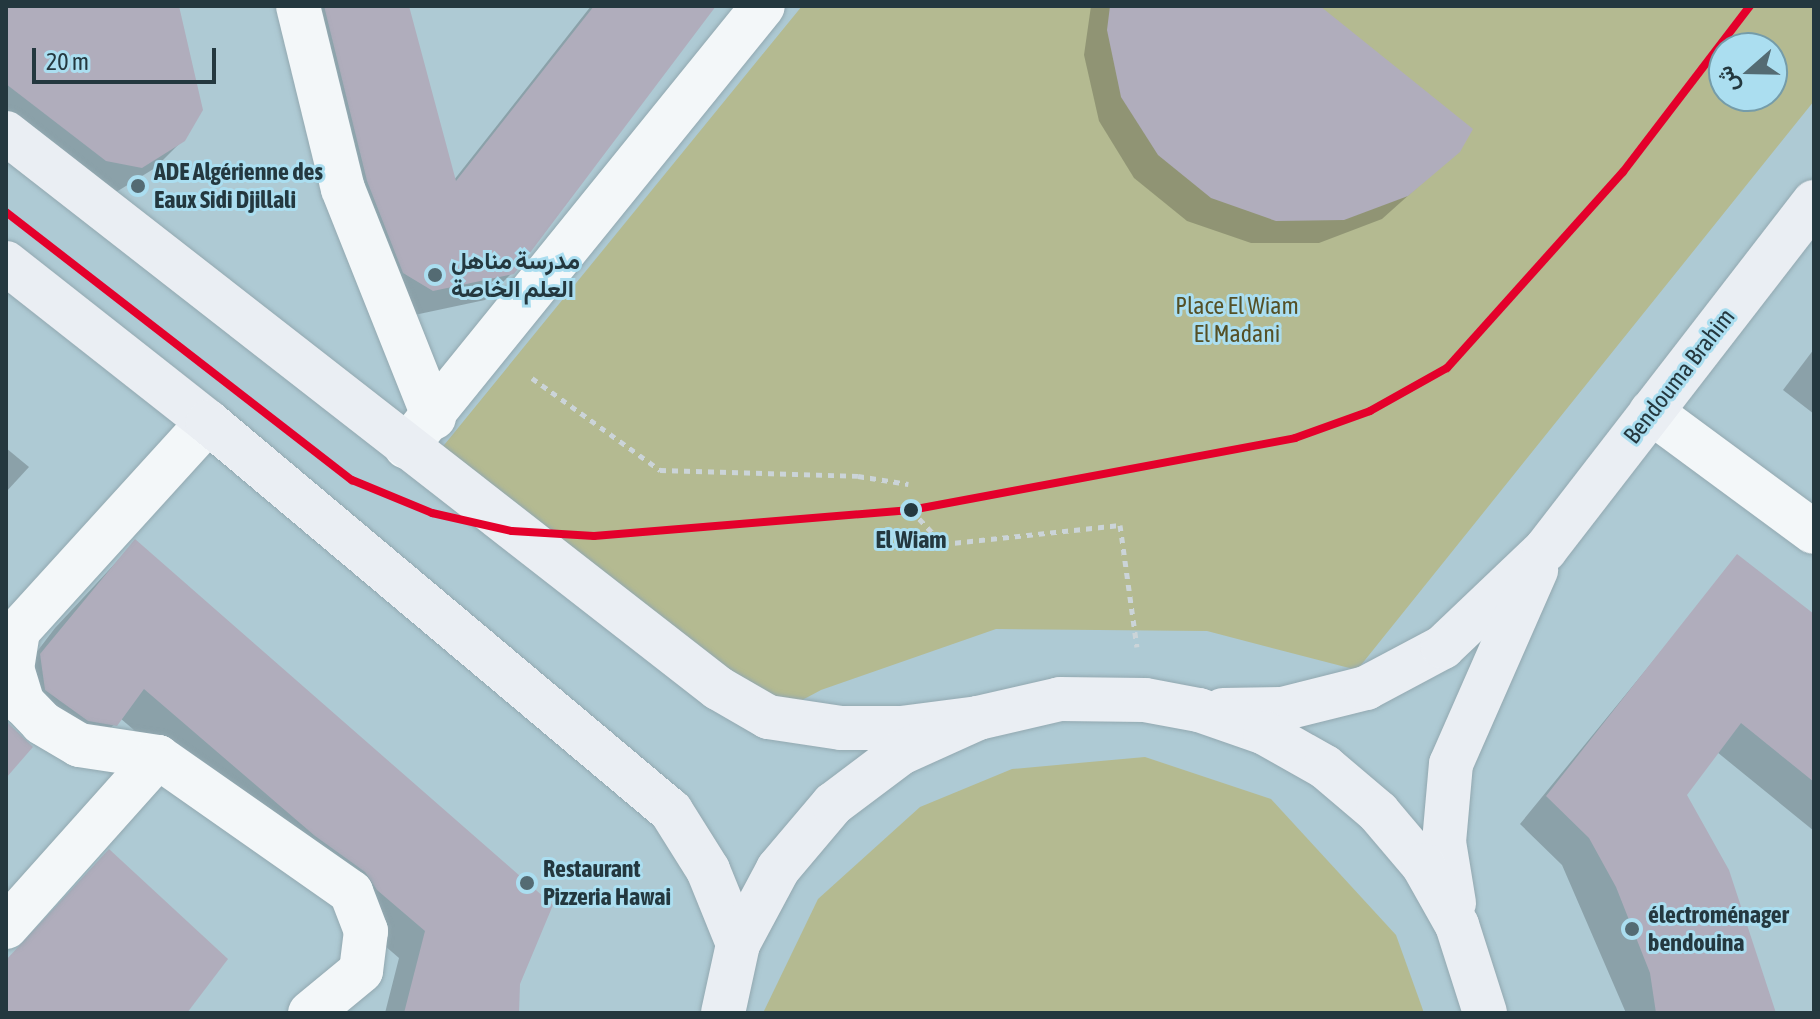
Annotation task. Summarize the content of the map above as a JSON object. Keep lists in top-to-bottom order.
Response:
{
  "streets": {
    "main road": ["Bendouma Brahim"]
  },
  "parks": ["Place El Wiam El Madani"],
  "places": [
    "ADE Algérienne des Eaux Sidi Djillali",
    "مدرسة مناهل العلم الخاصة",
    "El Wiam",
    "Restaurant Pizzeria Hawai",
    "électroménager bendouina"
  ],
  "scale_bar": "20 m",
  "north": "left"
}
